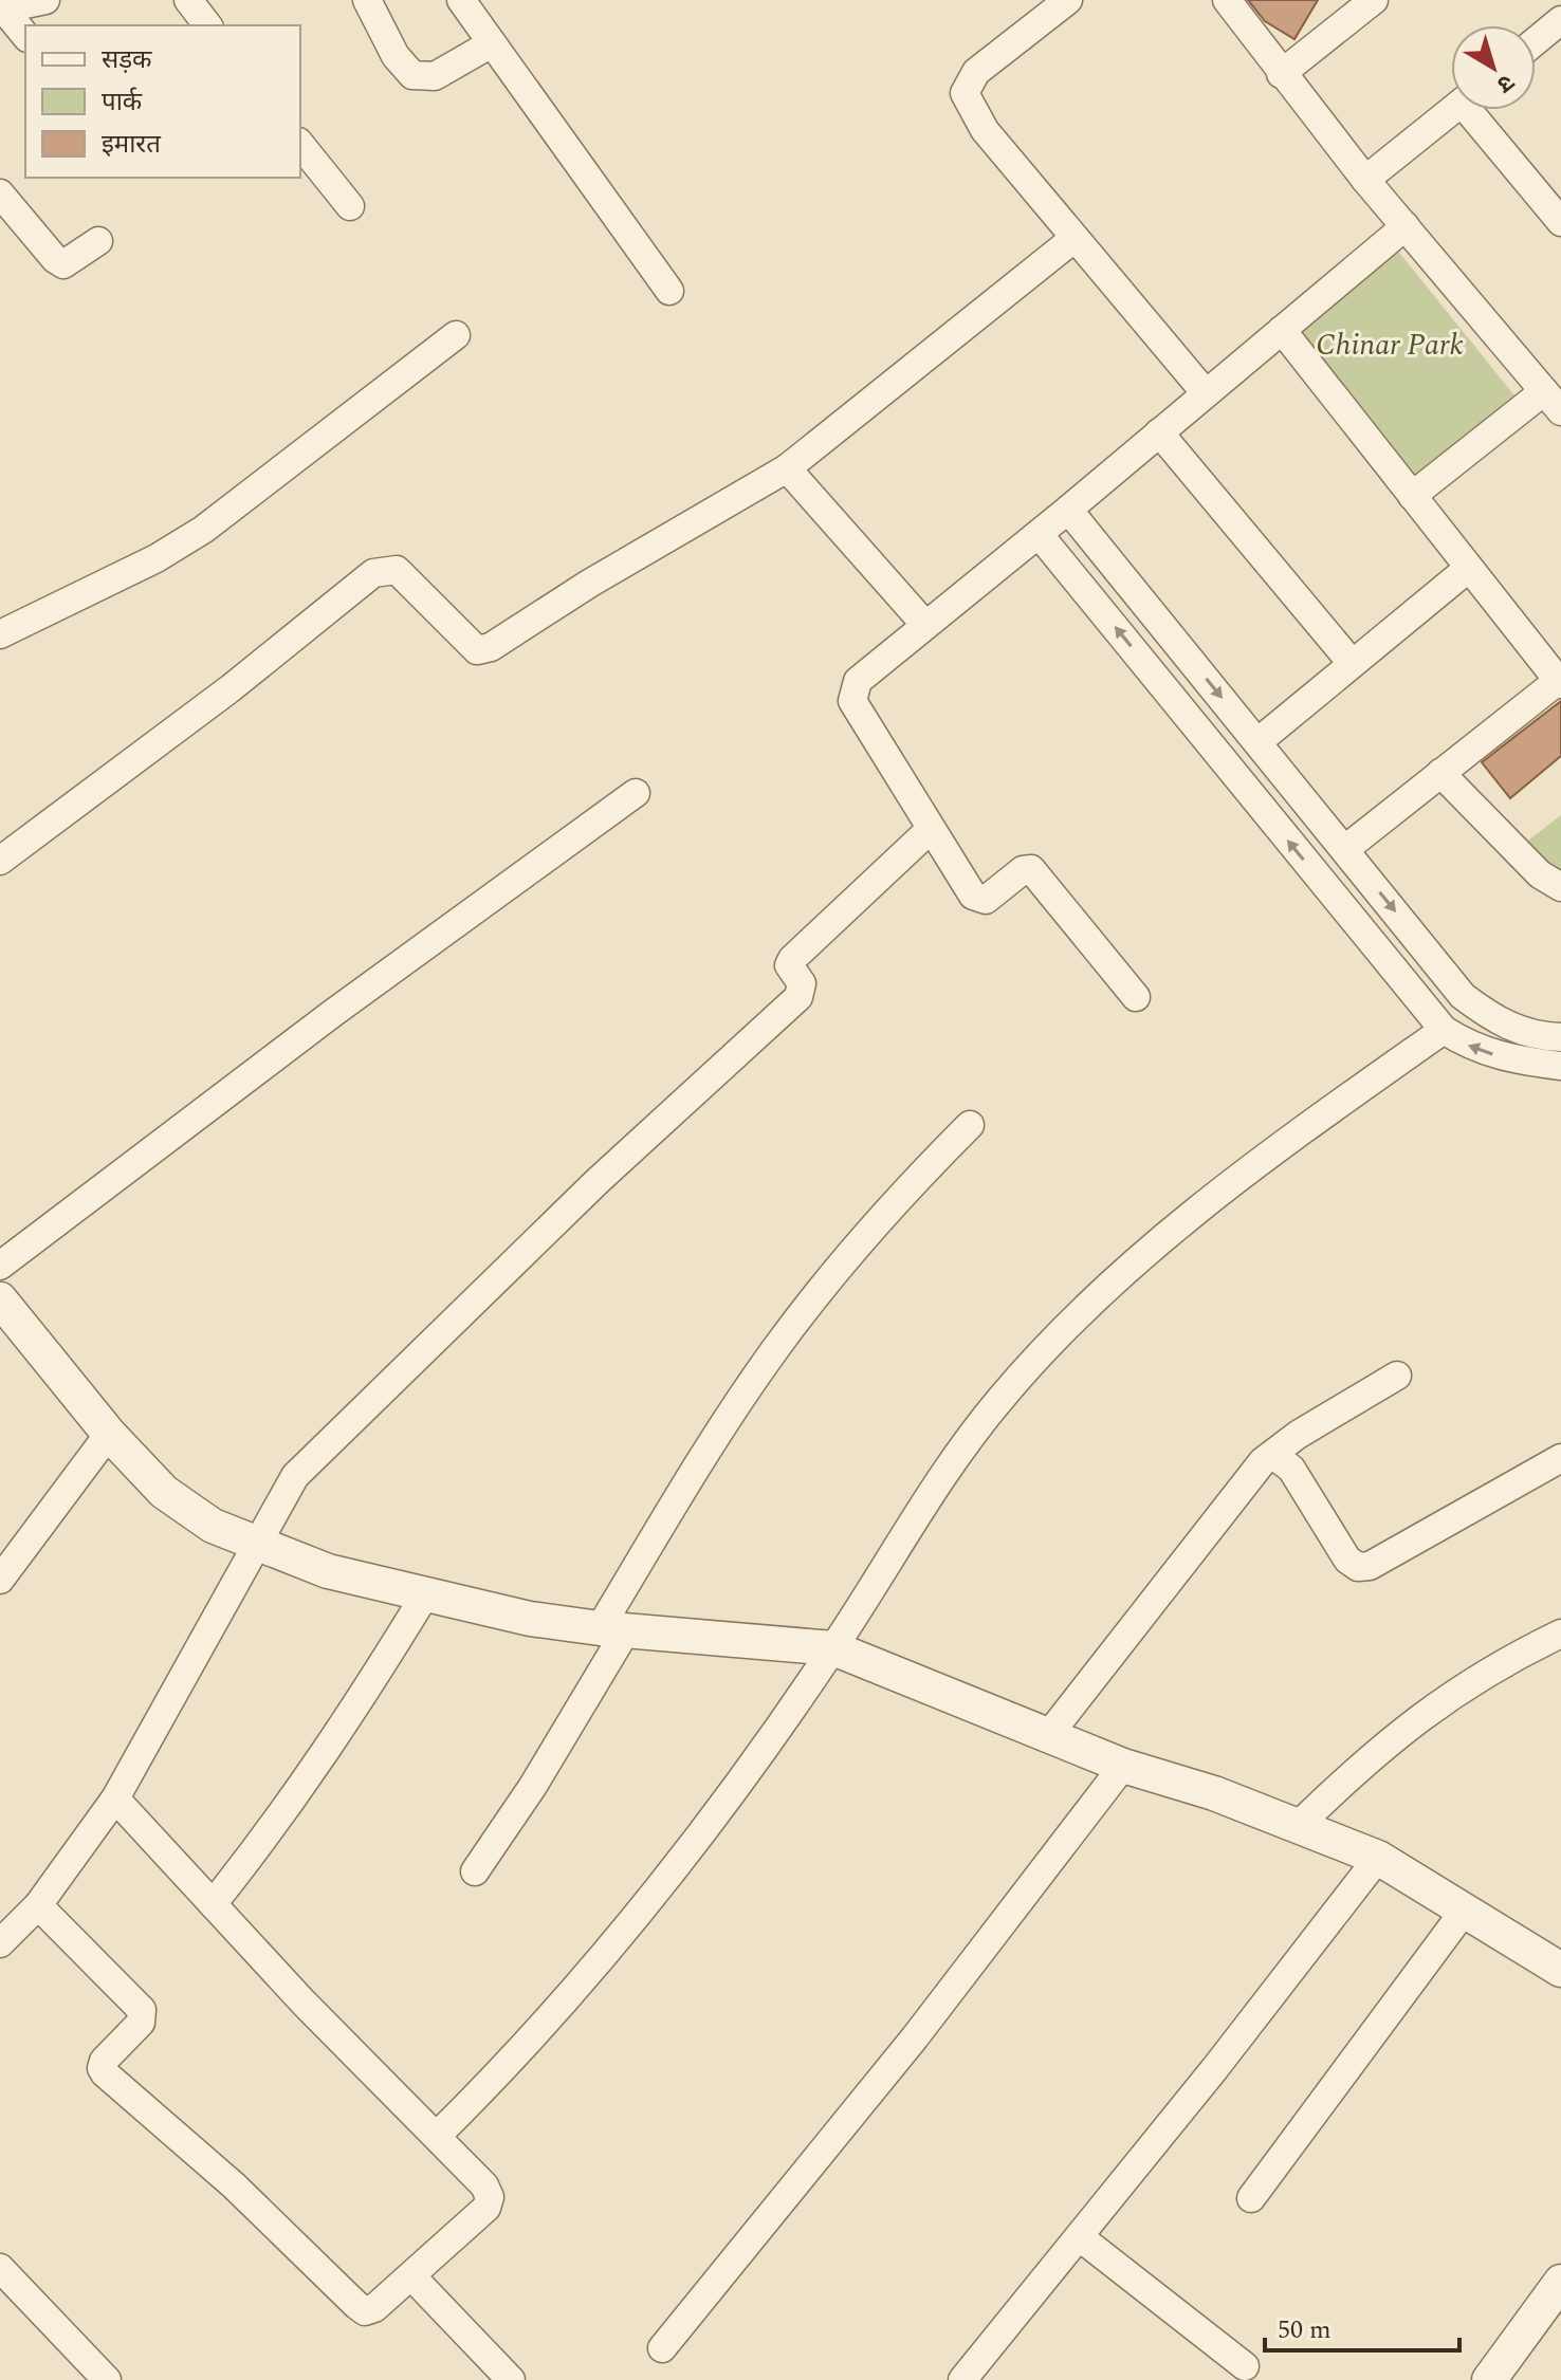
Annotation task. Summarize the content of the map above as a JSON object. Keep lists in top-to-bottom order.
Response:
{
  "parks": ["Chinar Park"],
  "legend": ["सड़क", "पार्क", "इमारत"],
  "scale_bar": "50 m",
  "north": "bottom right"
}
